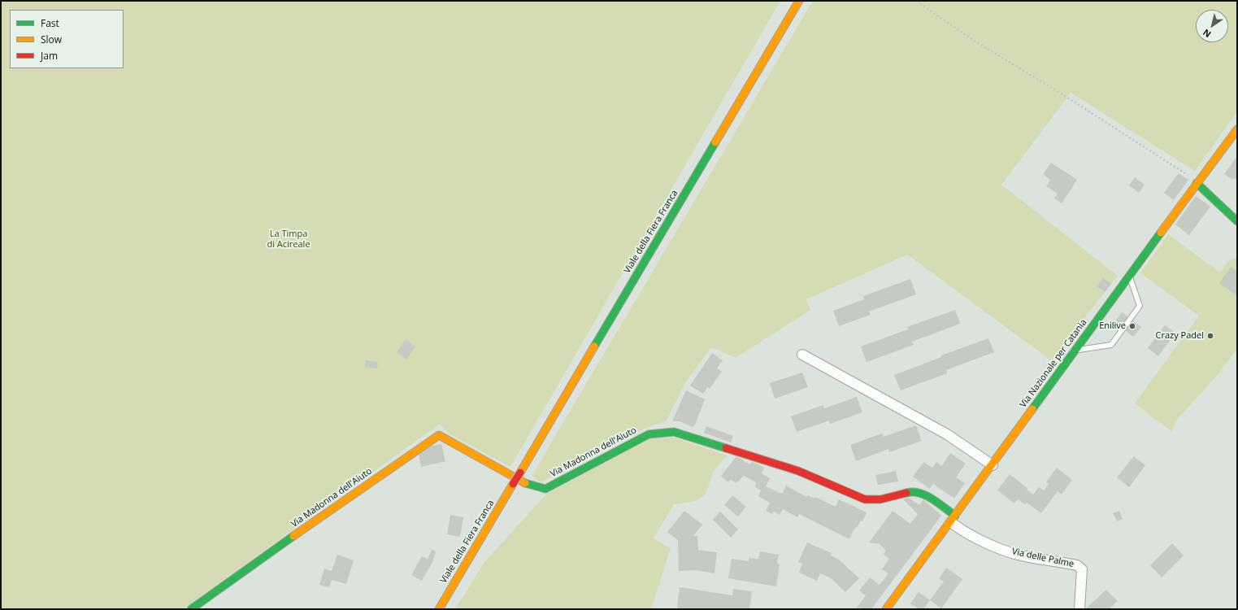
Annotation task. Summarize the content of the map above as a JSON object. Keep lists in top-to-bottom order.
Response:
{
  "streets": {
    "main road": ["Viale della Fiera Franca", "Via Nazionale per Catania", "Via Madonna dell'Aiuto"],
    "street": ["Via delle Palme"]
  },
  "crossings": [
    ["Via Nazionale per Catania", "Via Madonna dell'Aiuto"],
    ["Via Nazionale per Catania", "Via delle Palme"],
    ["Via Madonna dell'Aiuto", "Via delle Palme"]
  ],
  "parks": ["La Timpa di Acireale"],
  "places": ["Enilive", "Crazy Padel"],
  "legend": ["Fast", "Slow", "Jam"],
  "north": "bottom left"
}
